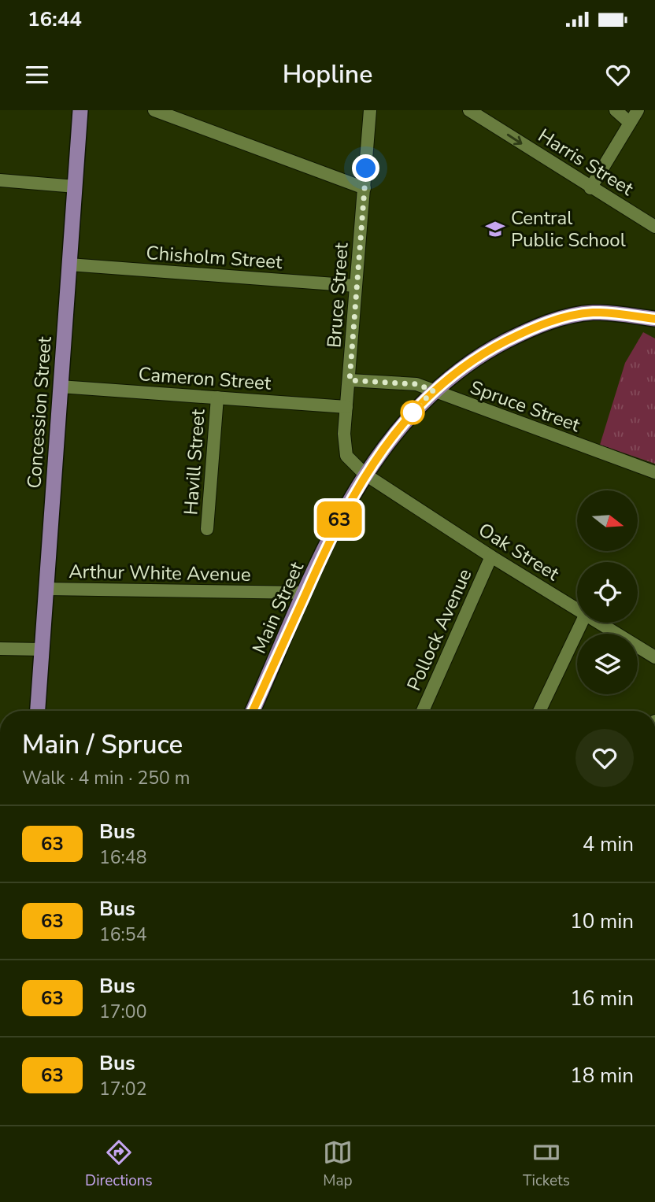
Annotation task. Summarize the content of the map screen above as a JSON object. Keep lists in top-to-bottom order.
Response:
{
  "streets": {
    "main road": ["Concession Street", "Main Street"],
    "street": [
      "Harris Street",
      "Chisholm Street",
      "Bruce Street",
      "Cameron Street",
      "Spruce Street",
      "Havill Street",
      "Oak Street",
      "Arthur White Avenue",
      "Pollock Avenue"
    ]
  },
  "crossings": [
    ["Chisholm Street", "Bruce Street"],
    ["Chisholm Street", "Concession Street"],
    ["Bruce Street", "Cameron Street"],
    ["Bruce Street", "Spruce Street"],
    ["Bruce Street", "Oak Street"],
    ["Bruce Street", "Main Street"],
    ["Cameron Street", "Concession Street"],
    ["Cameron Street", "Havill Street"],
    ["Spruce Street", "Main Street"],
    ["Concession Street", "Arthur White Avenue"],
    ["Oak Street", "Main Street"],
    ["Oak Street", "Pollock Avenue"],
    ["Arthur White Avenue", "Main Street"]
  ],
  "one_way": ["Harris Street"],
  "places": {
    "school or university": ["Central Public School"]
  },
  "lines": ["bus line 63"],
  "north": "right",
  "page": {
    "status": "16:44",
    "header": "Hopline",
    "on_map": "63",
    "heading": ["Main / Spruce", "Walk · 4 min · 250 m"],
    "list": [
      {
        "mark": "63",
        "name": "Bus",
        "note": "16:48",
        "value": "4 min"
      },
      {
        "mark": "63",
        "name": "Bus",
        "note": "16:54",
        "value": "10 min"
      },
      {
        "mark": "63",
        "name": "Bus",
        "note": "17:00",
        "value": "16 min"
      },
      {
        "mark": "63",
        "name": "Bus",
        "note": "17:02",
        "value": "18 min"
      }
    ],
    "tabs": ["Directions", "Map", "Tickets"]
  }
}
